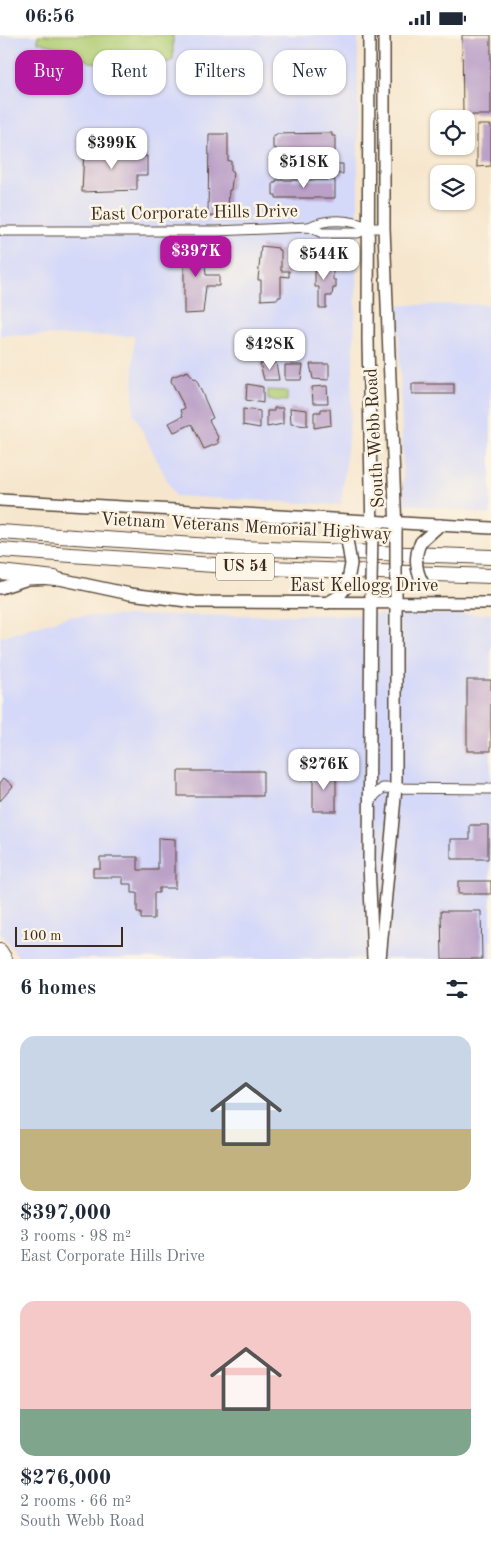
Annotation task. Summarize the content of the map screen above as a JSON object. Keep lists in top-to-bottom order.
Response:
{
  "streets": {
    "highway": ["Vietnam Veterans Memorial Highway", "US 54"],
    "main road": ["South Webb Road", "East Kellogg Drive"],
    "street": ["East Corporate Hills Drive"]
  },
  "crossings": [
    ["East Corporate Hills Drive", "South Webb Road"],
    ["South Webb Road", "East Kellogg Drive"]
  ],
  "scale_bar": "100 m",
  "page": {
    "status": "06:56",
    "chip": [
      "Buy",
      "Rent",
      "Filters",
      "New"
    ],
    "price": [
      "$399K",
      "$518K",
      "$397K",
      "$544K",
      "$428K",
      "$276K"
    ],
    "scale": "100 m",
    "heading": "6 homes",
    "list": [
      {
        "name": "$397,000",
        "note": "3 rooms · 98 m² · East Corporate Hills Drive"
      },
      {
        "name": "$276,000",
        "note": "2 rooms · 66 m² · South Webb Road"
      }
    ]
  }
}
